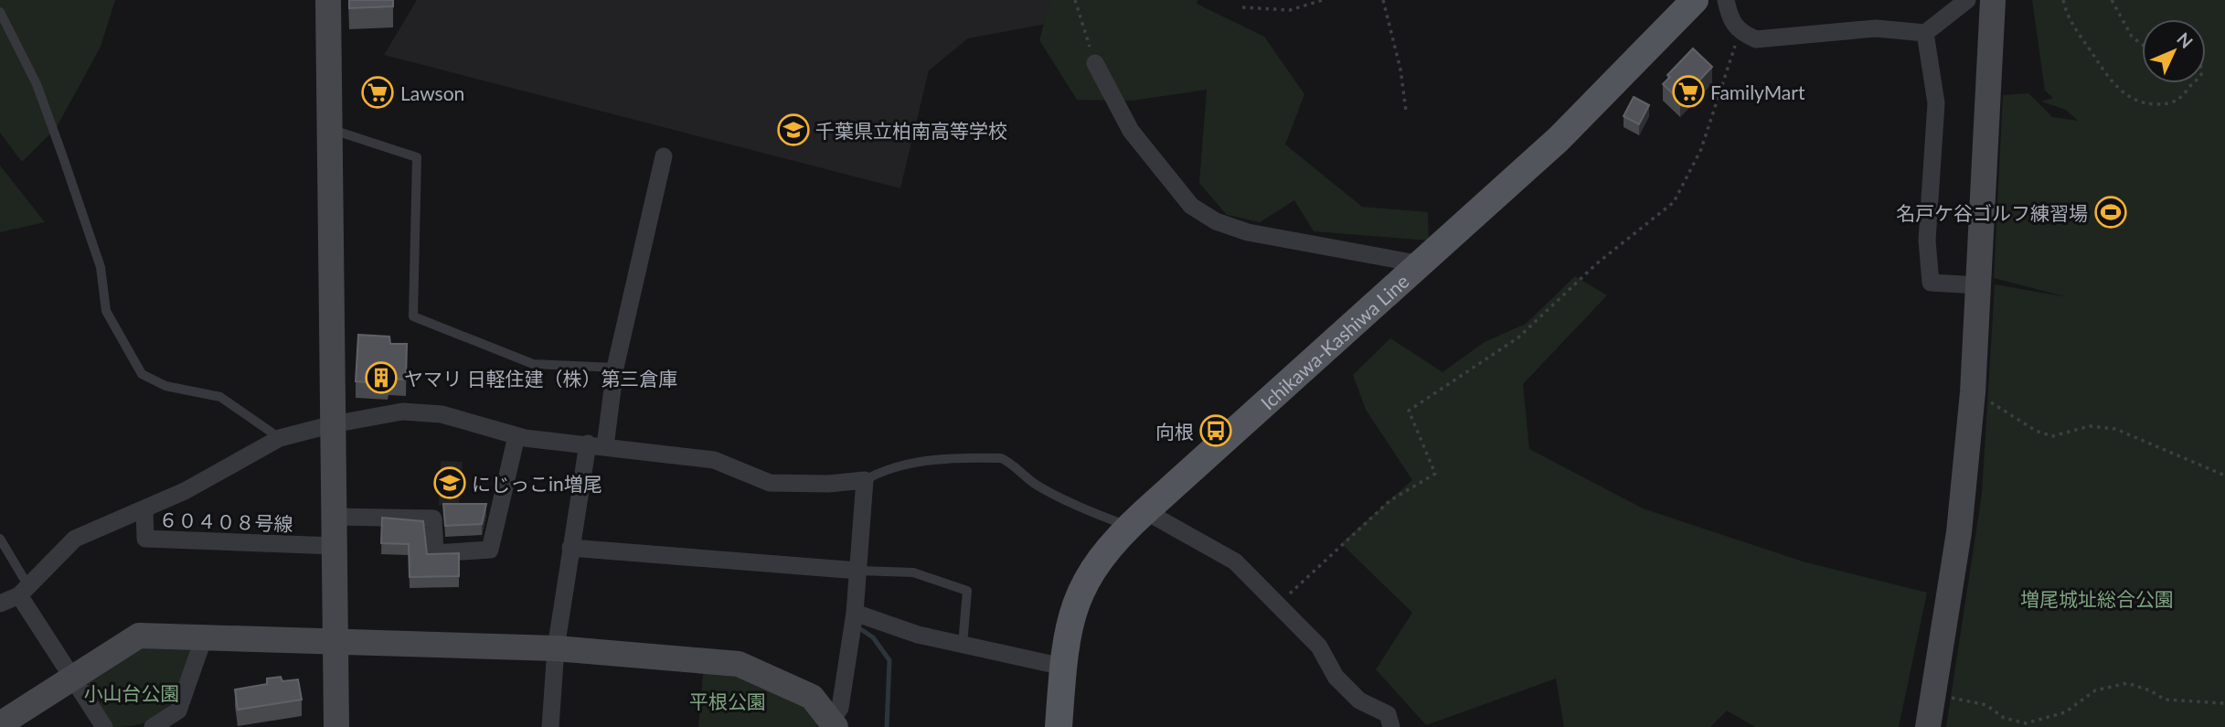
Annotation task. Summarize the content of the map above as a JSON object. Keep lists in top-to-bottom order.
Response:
{
  "streets": {
    "main road": ["Ichikawa-Kashiwa Line"],
    "street": ["６０４０８号線"]
  },
  "parks": ["増尾城址総合公園", "小山台公園", "平根公園"],
  "places": {
    "supermarket": ["FamilyMart", "Lawson"],
    "school or university": ["千葉県立柏南高等学校", "にじっこin増尾"],
    "sports": ["名戸ケ谷ゴルフ練習場"],
    "building": ["ヤマリ 日軽住建（株）第三倉庫"],
    "bus stop": ["向根"]
  },
  "north": "top right"
}
